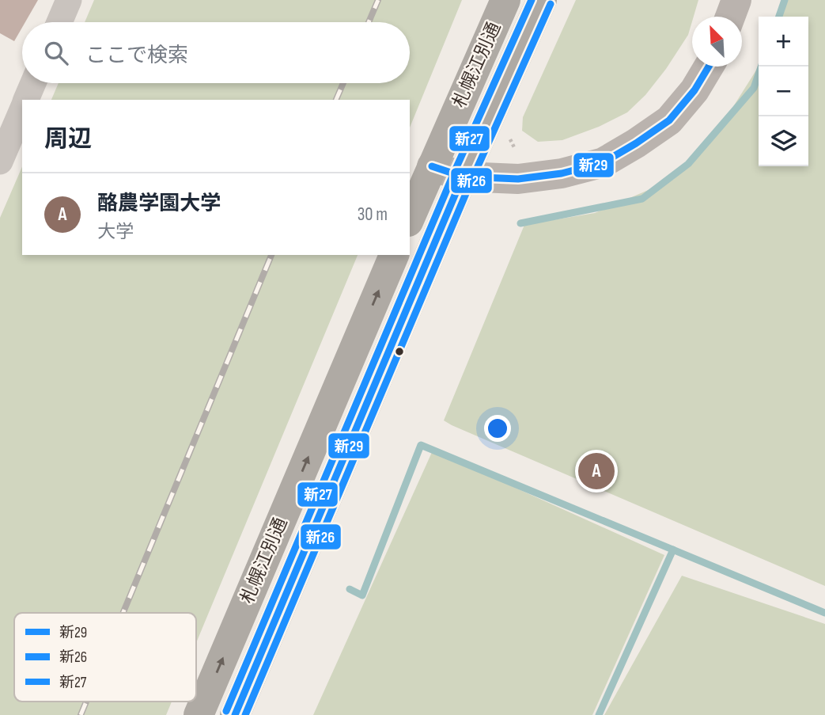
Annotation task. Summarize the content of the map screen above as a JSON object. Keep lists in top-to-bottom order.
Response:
{
  "streets": {
    "highway": ["札幌江別通"]
  },
  "lines": ["transit line 新27", "transit line 新26", "transit line 新29"],
  "legend": ["新29", "新26", "新27"],
  "north": "top left",
  "page": {
    "map_buttons": ["+", "−"],
    "search": "ここで検索",
    "heading": "周辺",
    "list": [
      {
        "mark": "A",
        "name": "酪農学園大学",
        "note": "大学",
        "value": "30 m"
      }
    ],
    "pins": "A"
  }
}
